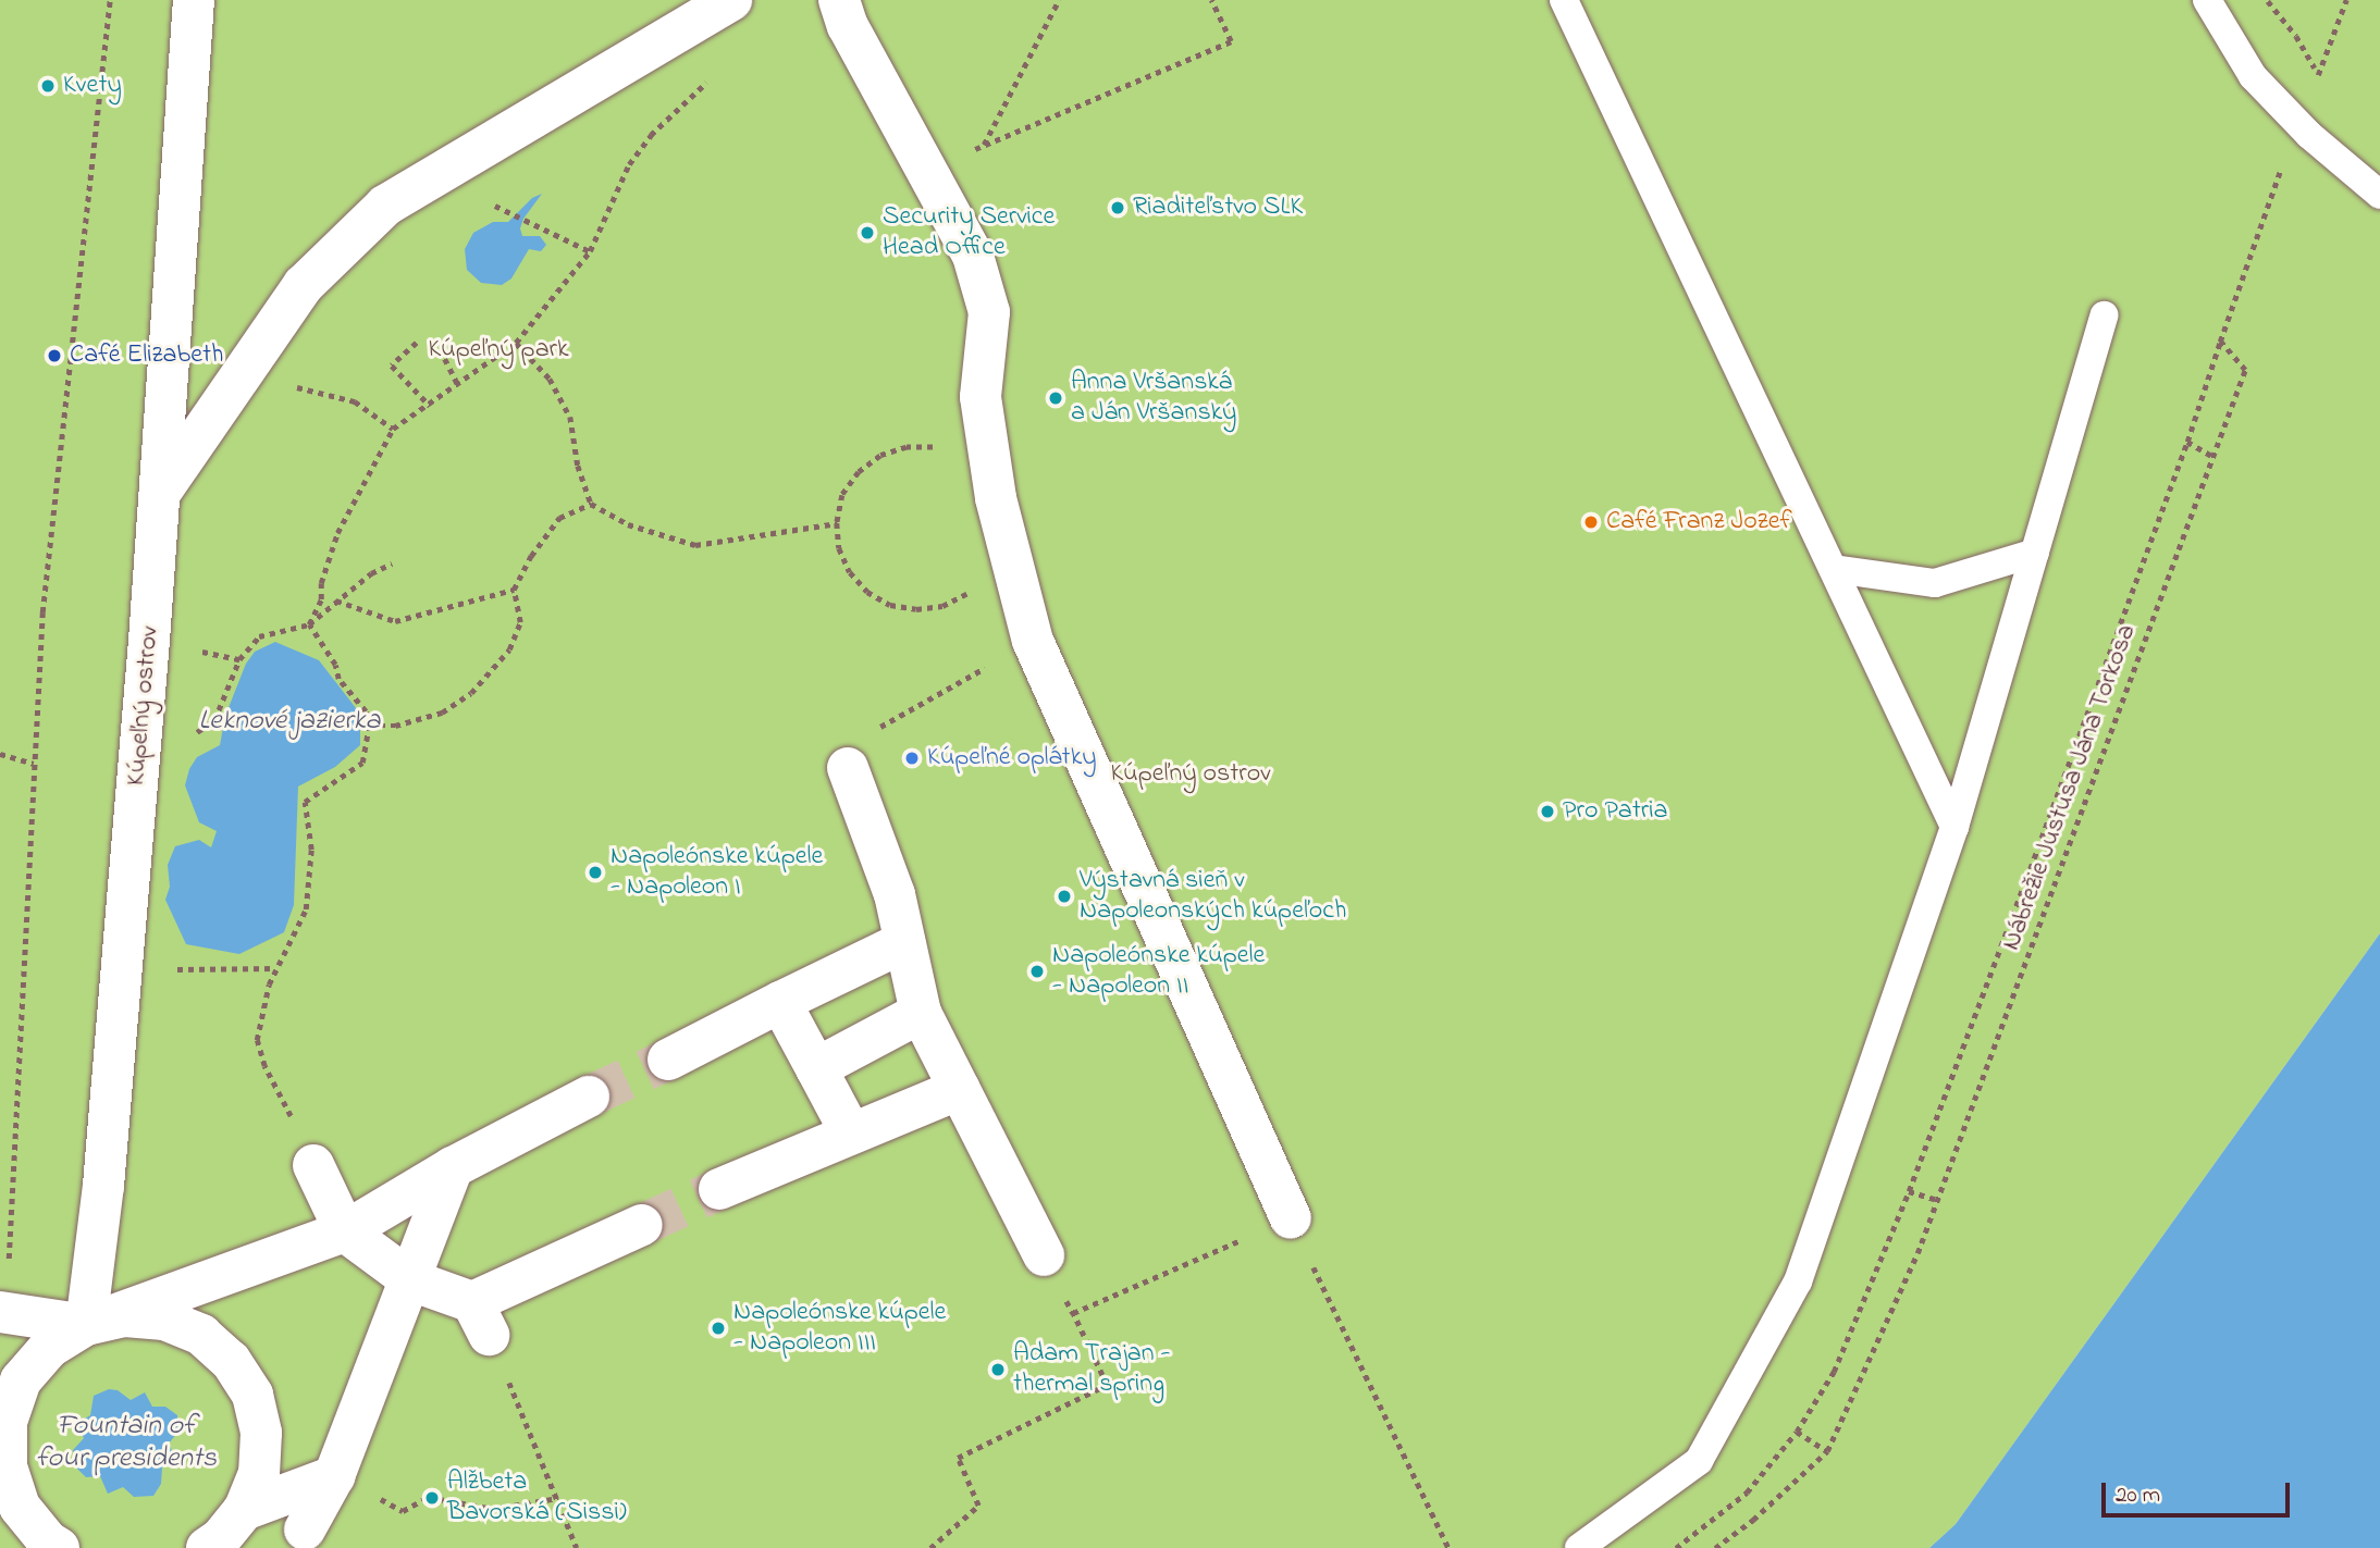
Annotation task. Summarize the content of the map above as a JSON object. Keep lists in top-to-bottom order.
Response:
{
  "streets": {
    "street": ["Kúpeľný ostrov"],
    "path": ["Nábrežie Justusa Jána Torkosa"]
  },
  "water": ["Leknové jazierka", "Fountain of four presidents"],
  "parks": ["Kúpeľný park", "Kúpeľný ostrov"],
  "places": [
    "Kvety",
    "Riaditeľstvo SLK",
    "Security Service Head Office",
    "Café Elizabeth",
    "Anna Vršanská a Ján Vršanský",
    "Café Franz Jozef",
    "Kúpeľné oplátky",
    "Pro Patria",
    "Napoleónske kúpele - Napoleon I",
    "Výstavná sieň v Napoleonských kúpeľoch",
    "Napoleónske kúpele - Napoleon II",
    "Napoleónske kúpele - Napoleon III",
    "Adam Trajan - thermal spring",
    "Alžbeta Bavorská (Sissi)"
  ],
  "scale_bar": "20 m"
}
